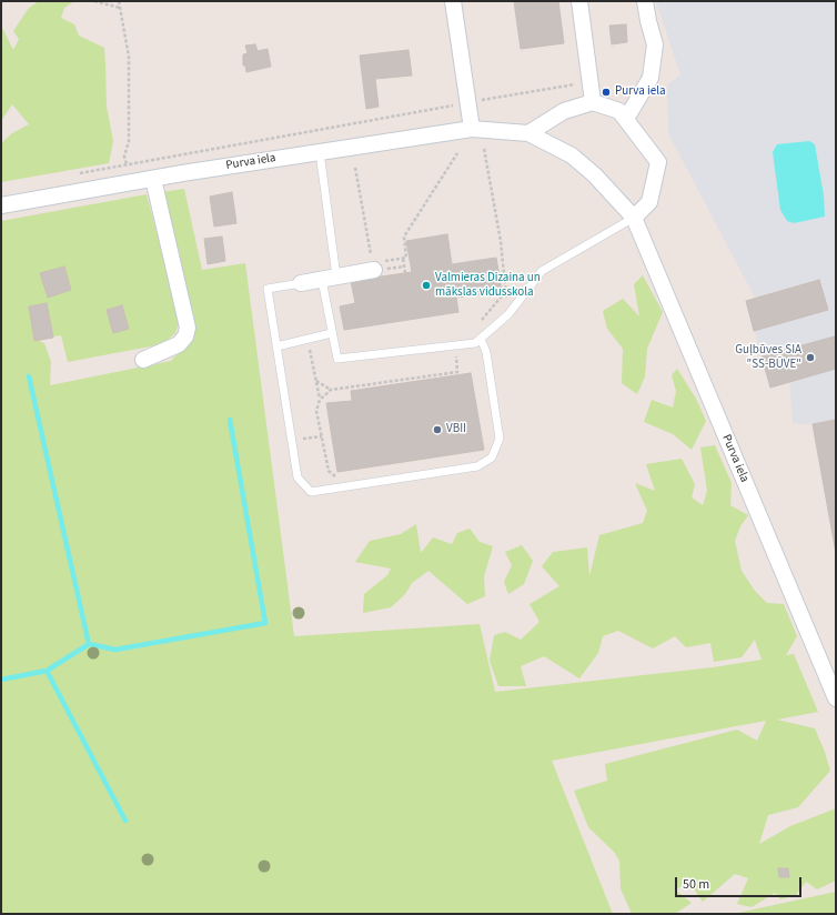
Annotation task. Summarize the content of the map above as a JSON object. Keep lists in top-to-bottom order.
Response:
{
  "streets": {
    "street": ["Purva iela"]
  },
  "places": [
    "Purva iela",
    "Valmieras Dizaina un mākslas vidusskola",
    "Guļbūves SIA \"SS-BŪVE\"",
    "VBII"
  ],
  "scale_bar": "50 m"
}
